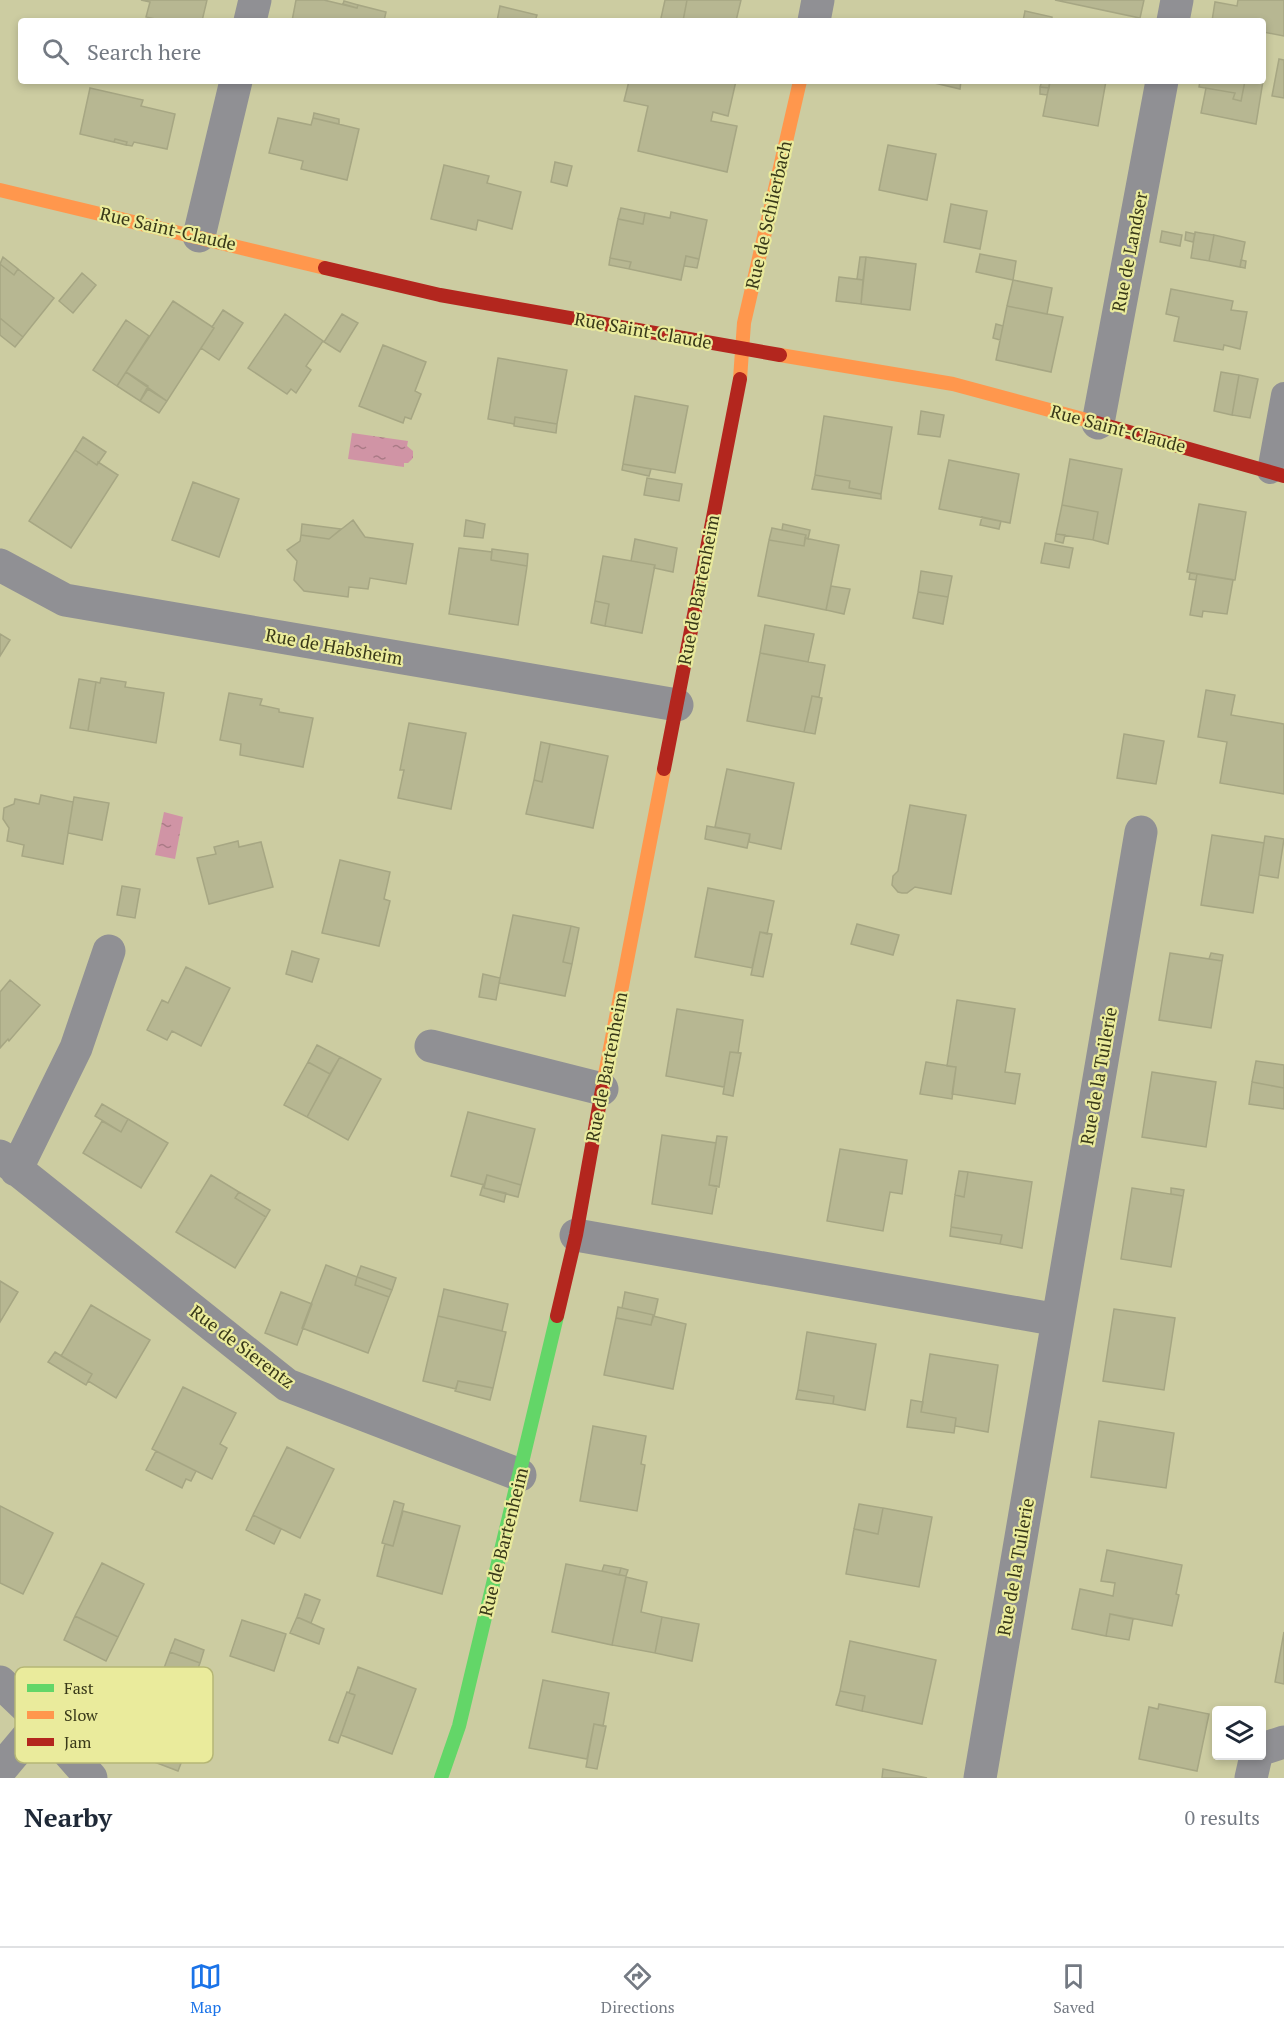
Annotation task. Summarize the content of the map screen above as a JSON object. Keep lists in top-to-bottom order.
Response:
{
  "streets": {
    "street": [
      "Rue de Schlierbach",
      "Rue Saint-Claude",
      "Rue de Landser",
      "Rue de Bartenheim",
      "Rue de Habsheim",
      "Rue de la Tuilerie",
      "Rue de Sierentz"
    ]
  },
  "crossings": [
    ["Rue de Schlierbach", "Rue Saint-Claude"],
    ["Rue de Schlierbach", "Rue de Bartenheim"],
    ["Rue Saint-Claude", "Rue de Landser"],
    ["Rue Saint-Claude", "Rue de Bartenheim"],
    ["Rue de Bartenheim", "Rue de Habsheim"],
    ["Rue de Bartenheim", "Rue de Sierentz"]
  ],
  "legend": ["Fast", "Slow", "Jam"],
  "page": {
    "search": "Search here",
    "heading": ["Nearby", "0 results"],
    "nav": ["Map", "Directions", "Saved"]
  }
}
